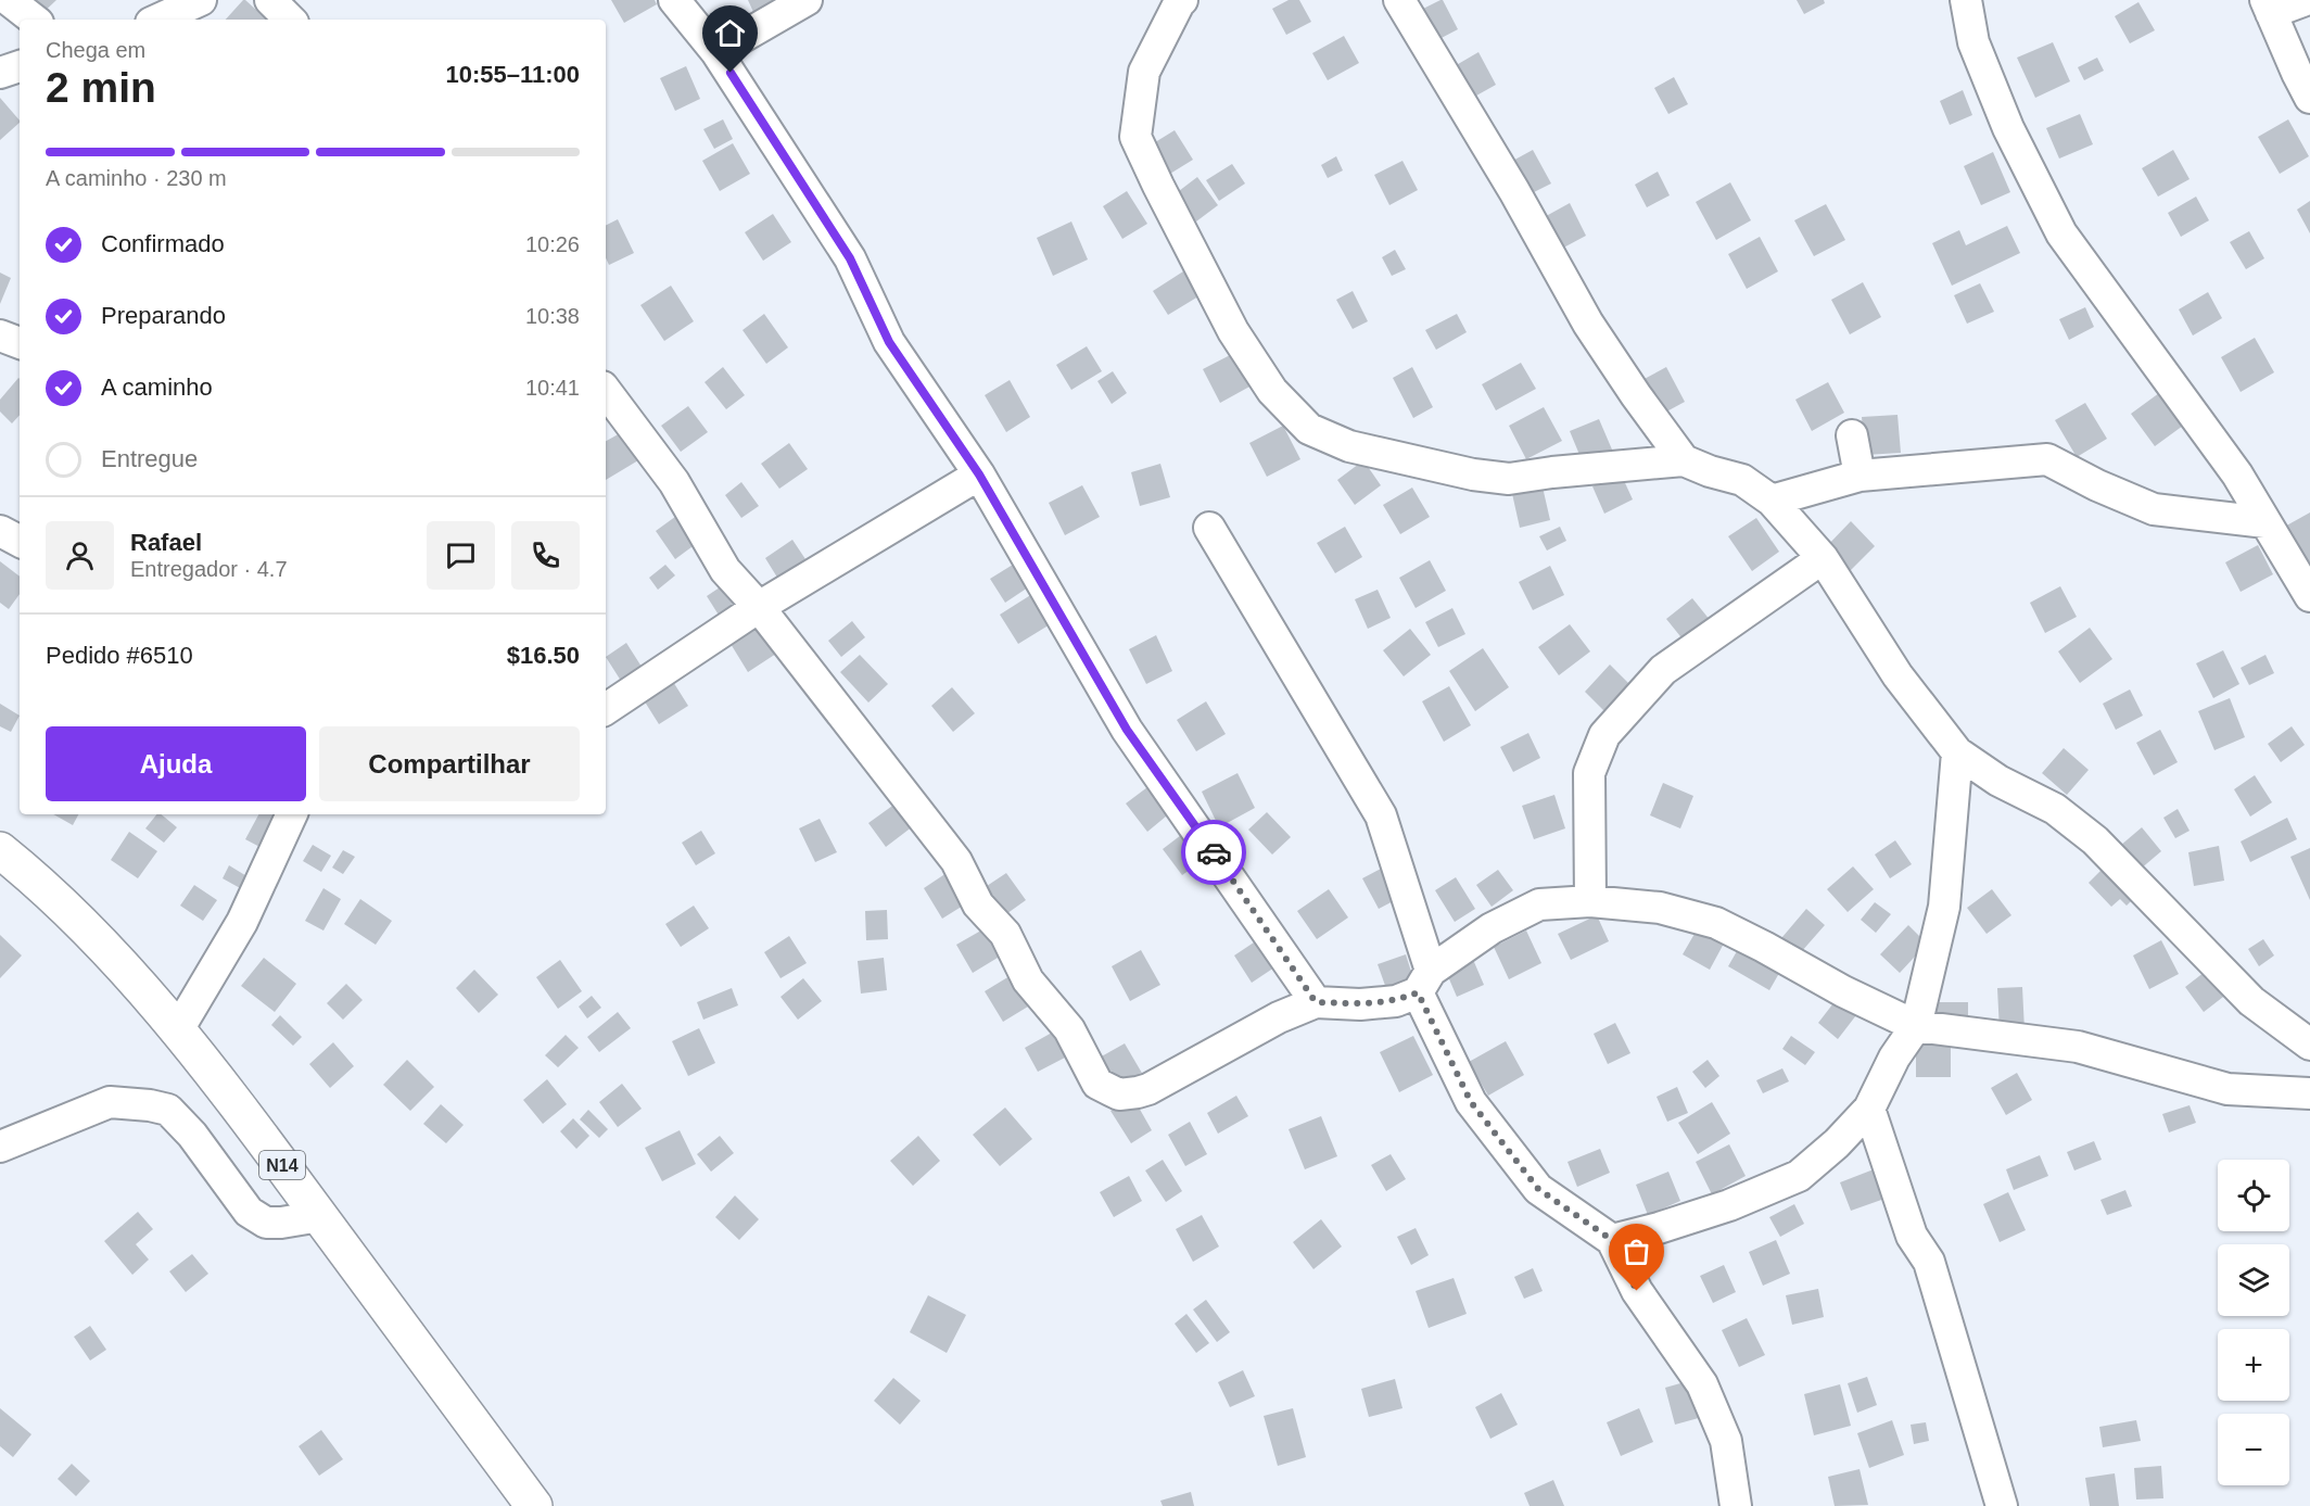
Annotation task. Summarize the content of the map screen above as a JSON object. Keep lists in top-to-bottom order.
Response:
{
  "streets": {
    "main road": ["N14"]
  },
  "page": {
    "heading": ["2 min", "Chega em", "10:55–11:00"],
    "panel": [
      "Rafael",
      "Entregador · 4.7",
      "Pedido #6510",
      "$16.50"
    ],
    "bar": "A caminho · 230 m",
    "list": [
      ["Confirmado", "10:26"],
      ["Preparando", "10:38"],
      ["A caminho", "10:41"],
      "Entregue"
    ],
    "buttons": ["Ajuda", "Compartilhar"],
    "map_buttons": ["+", "−"]
  }
}
